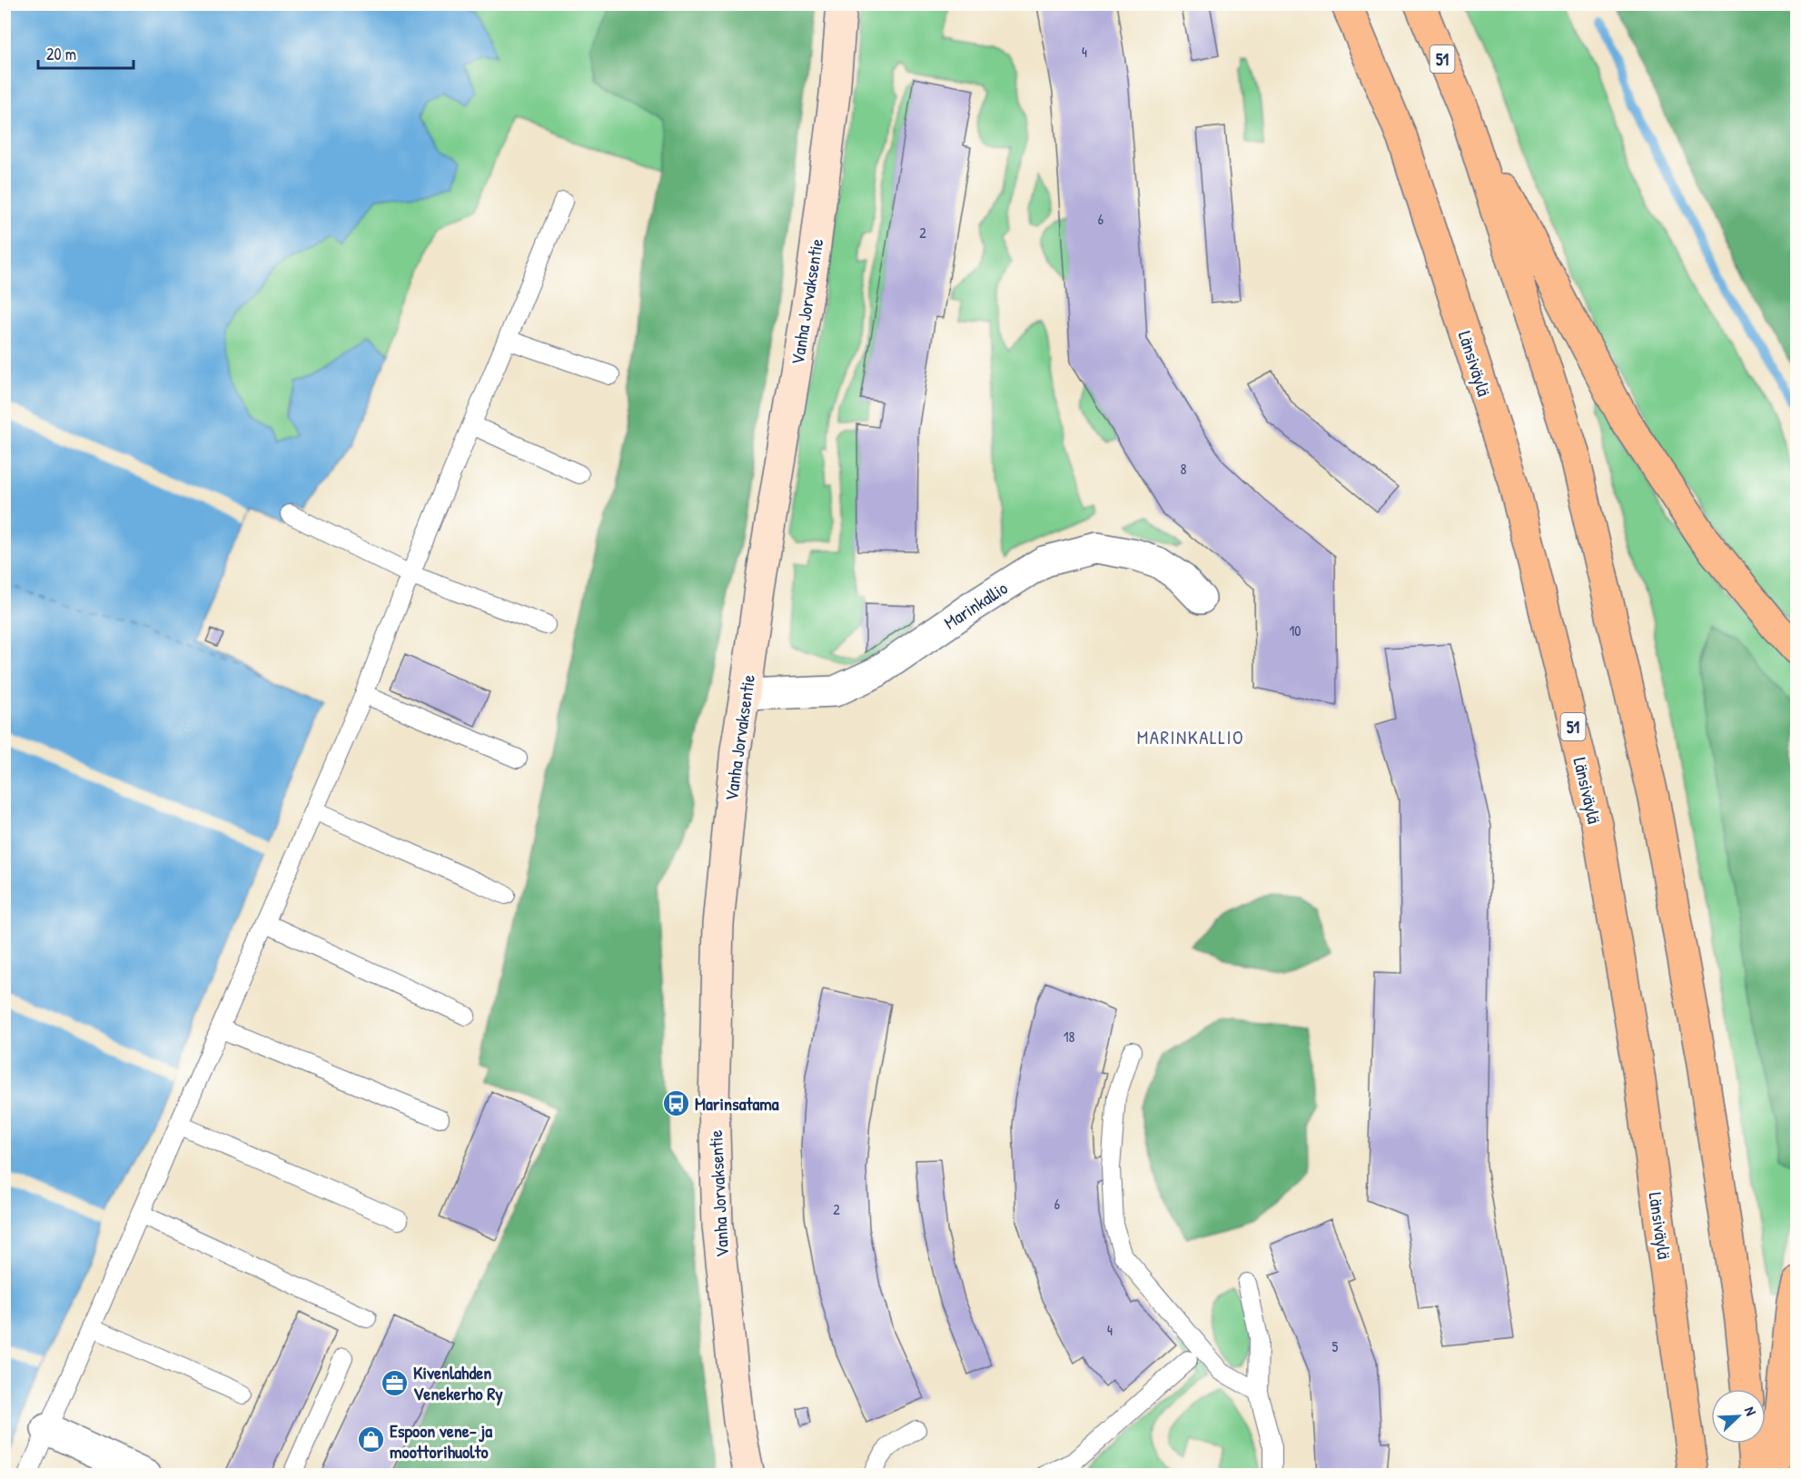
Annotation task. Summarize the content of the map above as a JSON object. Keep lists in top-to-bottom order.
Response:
{
  "streets": {
    "highway": ["51", "Länsiväylä"],
    "main road": ["Vanha Jorvaksentie"],
    "street": ["Marinkallio"]
  },
  "crossings": [
    ["Vanha Jorvaksentie", "Marinkallio"]
  ],
  "districts": ["MARINKALLIO"],
  "places": {
    "bus stop": ["Marinsatama"],
    "office": ["Kivenlahden Venekerho Ry"],
    "shop": ["Espoon vene- ja moottorihuolto"]
  },
  "house_numbers": [
    "4",
    "6",
    "2",
    "8",
    "10",
    "18",
    "6",
    "2",
    "4",
    "5"
  ],
  "scale_bar": "20 m",
  "north": "top right"
}
